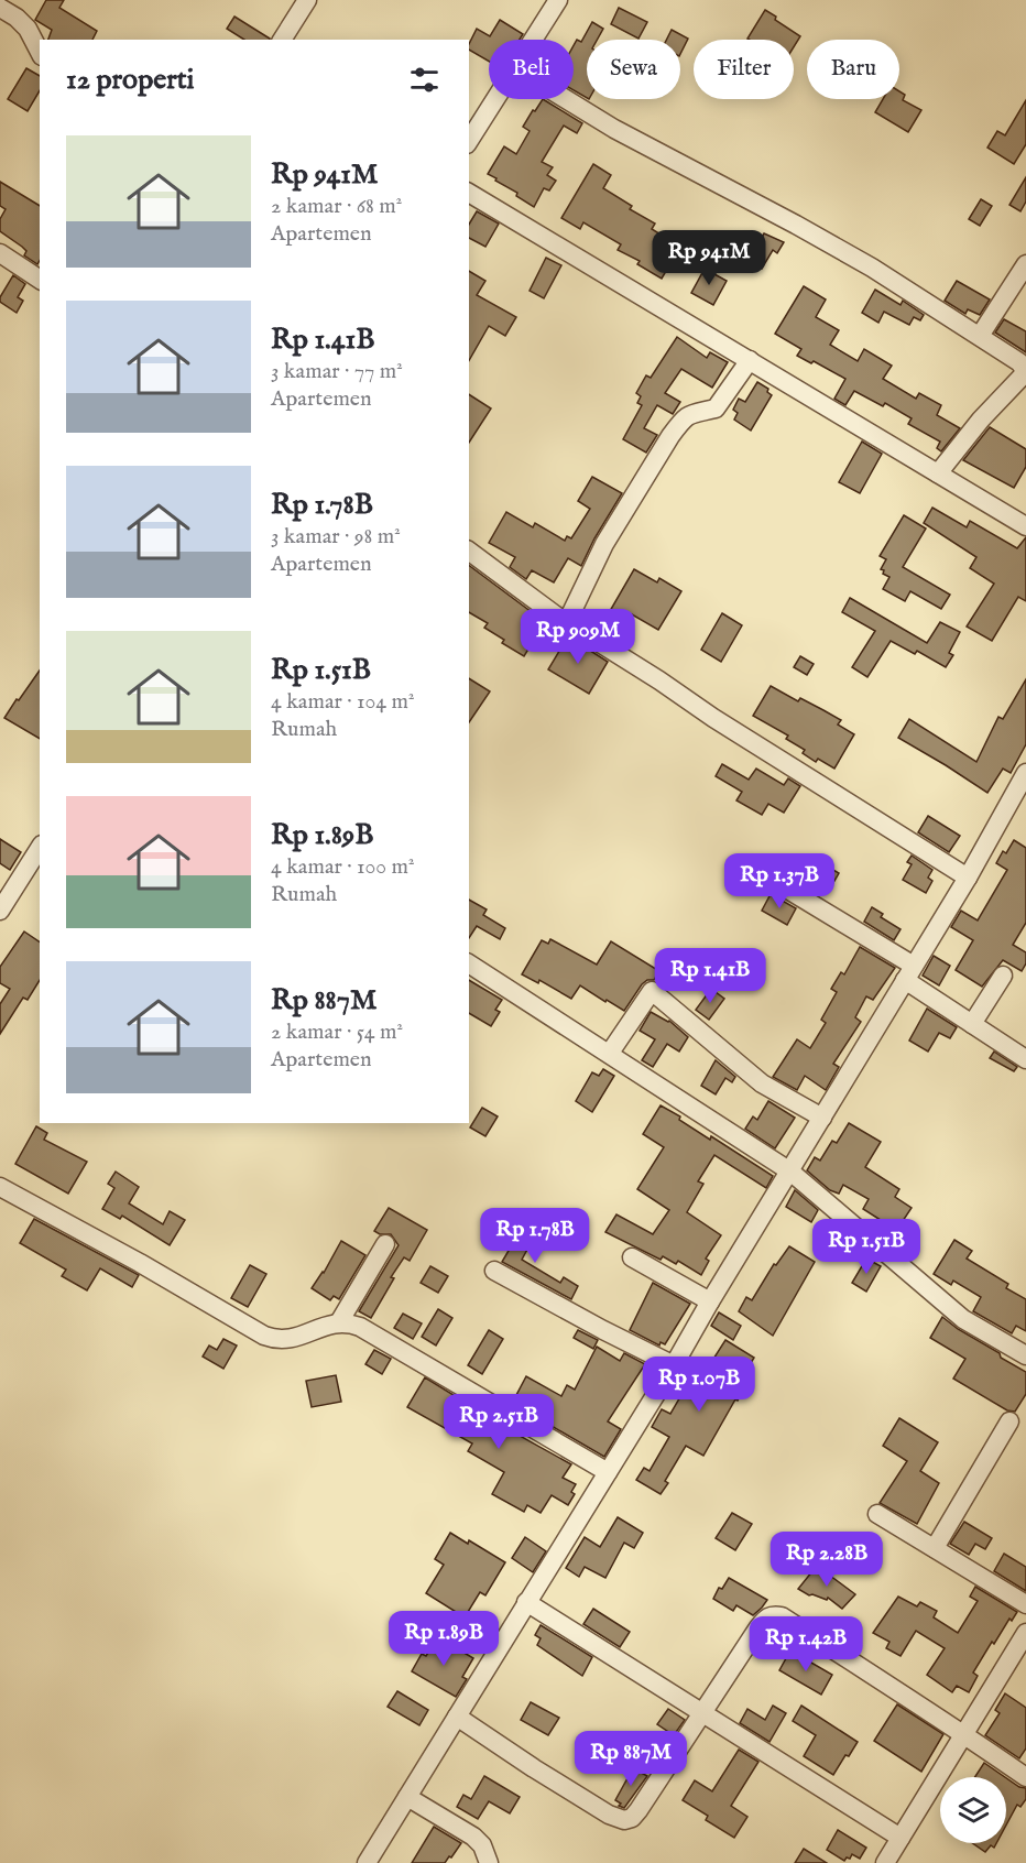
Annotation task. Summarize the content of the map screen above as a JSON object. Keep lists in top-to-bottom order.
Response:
{
  "page": {
    "chip": [
      "Beli",
      "Sewa",
      "Filter",
      "Baru"
    ],
    "heading": "12 properti",
    "list": [
      {
        "name": "Rp 941M",
        "note": "2 kamar · 68 m² · Apartemen"
      },
      {
        "name": "Rp 1.41B",
        "note": "3 kamar · 77 m² · Apartemen"
      },
      {
        "name": "Rp 1.78B",
        "note": "3 kamar · 98 m² · Apartemen"
      },
      {
        "name": "Rp 1.51B",
        "note": "4 kamar · 104 m² · Rumah"
      },
      {
        "name": "Rp 1.89B",
        "note": "4 kamar · 100 m² · Rumah"
      },
      {
        "name": "Rp 887M",
        "note": "2 kamar · 54 m² · Apartemen"
      }
    ],
    "price": [
      "Rp 941M",
      "Rp 909M",
      "Rp 1.37B",
      "Rp 1.41B",
      "Rp 1.78B",
      "Rp 1.51B",
      "Rp 1.07B",
      "Rp 2.51B",
      "Rp 2.28B",
      "Rp 1.89B",
      "Rp 1.42B",
      "Rp 887M"
    ]
  }
}
